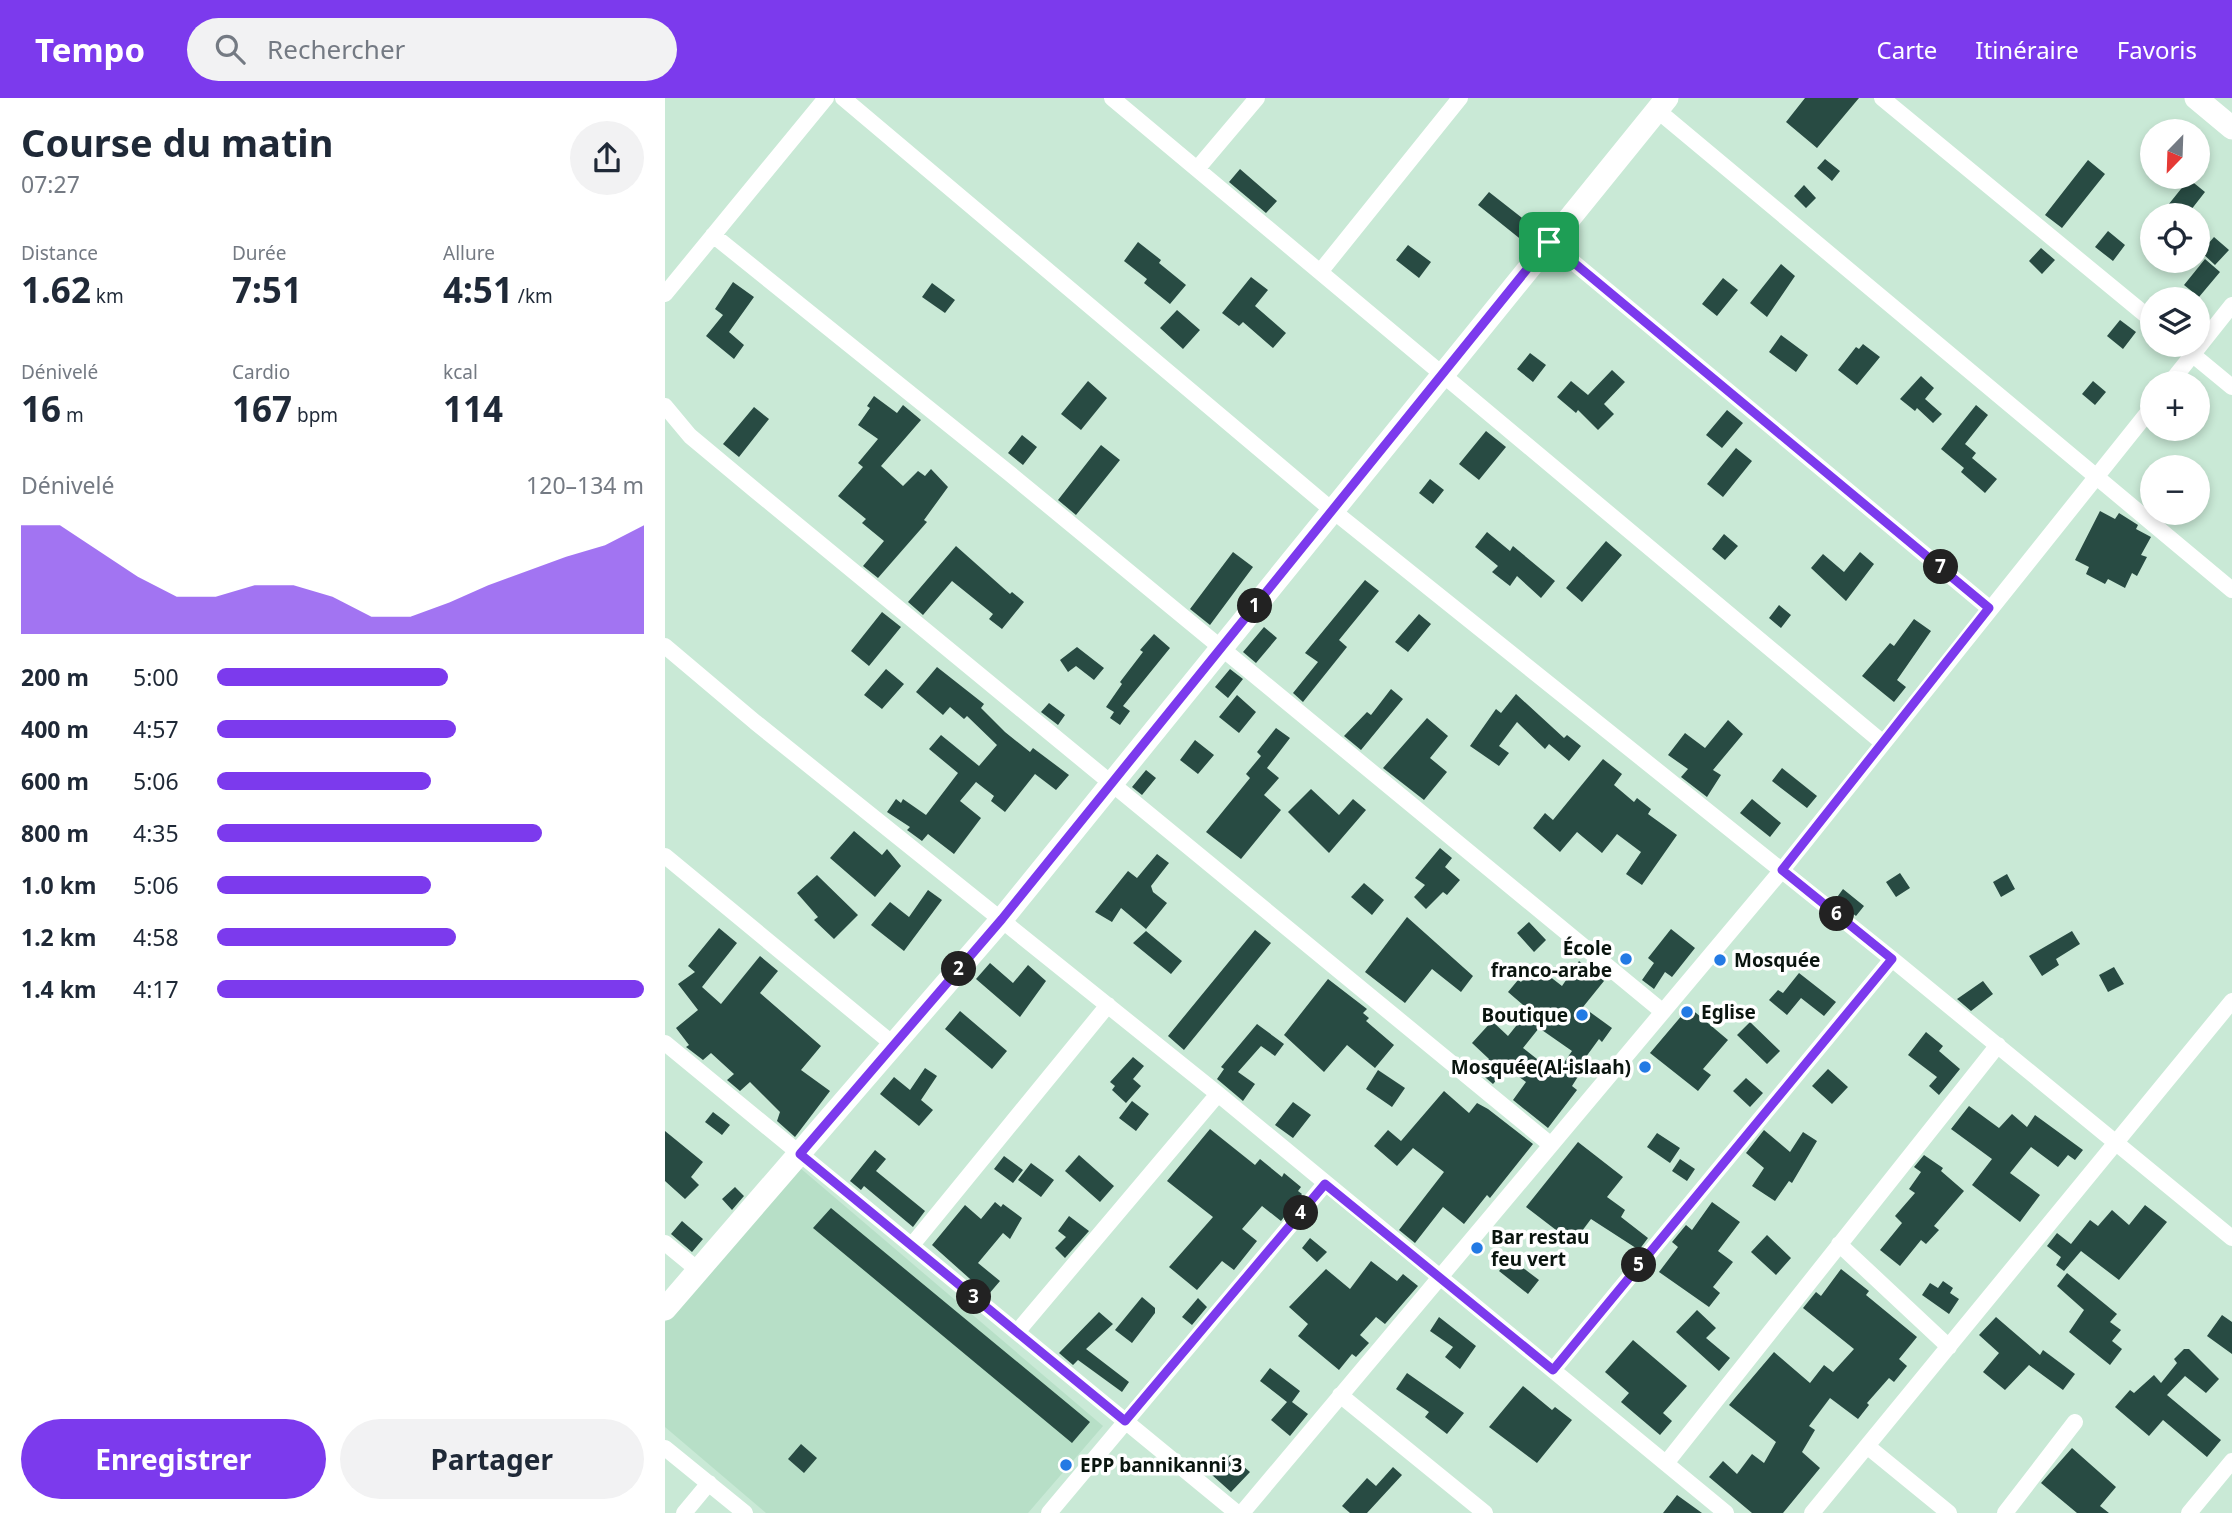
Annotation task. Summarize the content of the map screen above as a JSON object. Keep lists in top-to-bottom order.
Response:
{
  "places": [
    "École franco-arabe",
    "Mosquée",
    "Eglise",
    "Boutique",
    "Mosquée(Al-islaah)",
    "Bar restau feu vert",
    "EPP bannikanni 3"
  ],
  "north": "bottom left",
  "page": {
    "header": "Tempo",
    "search": "Rechercher",
    "nav": ["Carte", "Itinéraire", "Favoris"],
    "heading": ["Course du matin", "07:27"],
    "map_buttons": ["+", "−"],
    "stats": [
      ["Distance", "1.62 km"],
      ["Durée", "7:51"],
      ["Allure", "4:51 /km"],
      ["Dénivelé", "16 m"],
      ["Cardio", "167 bpm"],
      ["kcal", "114"]
    ],
    "chart": ["Dénivelé", "120–134 m"],
    "pins": [
      "7",
      "1",
      "6",
      "2",
      "4",
      "5",
      "3"
    ],
    "list": [
      {
        "name": "200 m",
        "note": "5:00"
      },
      {
        "name": "400 m",
        "note": "4:57"
      },
      {
        "name": "600 m",
        "note": "5:06"
      },
      {
        "name": "800 m",
        "note": "4:35"
      },
      {
        "name": "1.0 km",
        "note": "5:06"
      },
      {
        "name": "1.2 km",
        "note": "4:58"
      },
      {
        "name": "1.4 km",
        "note": "4:17"
      }
    ],
    "buttons": ["Enregistrer", "Partager"]
  }
}
